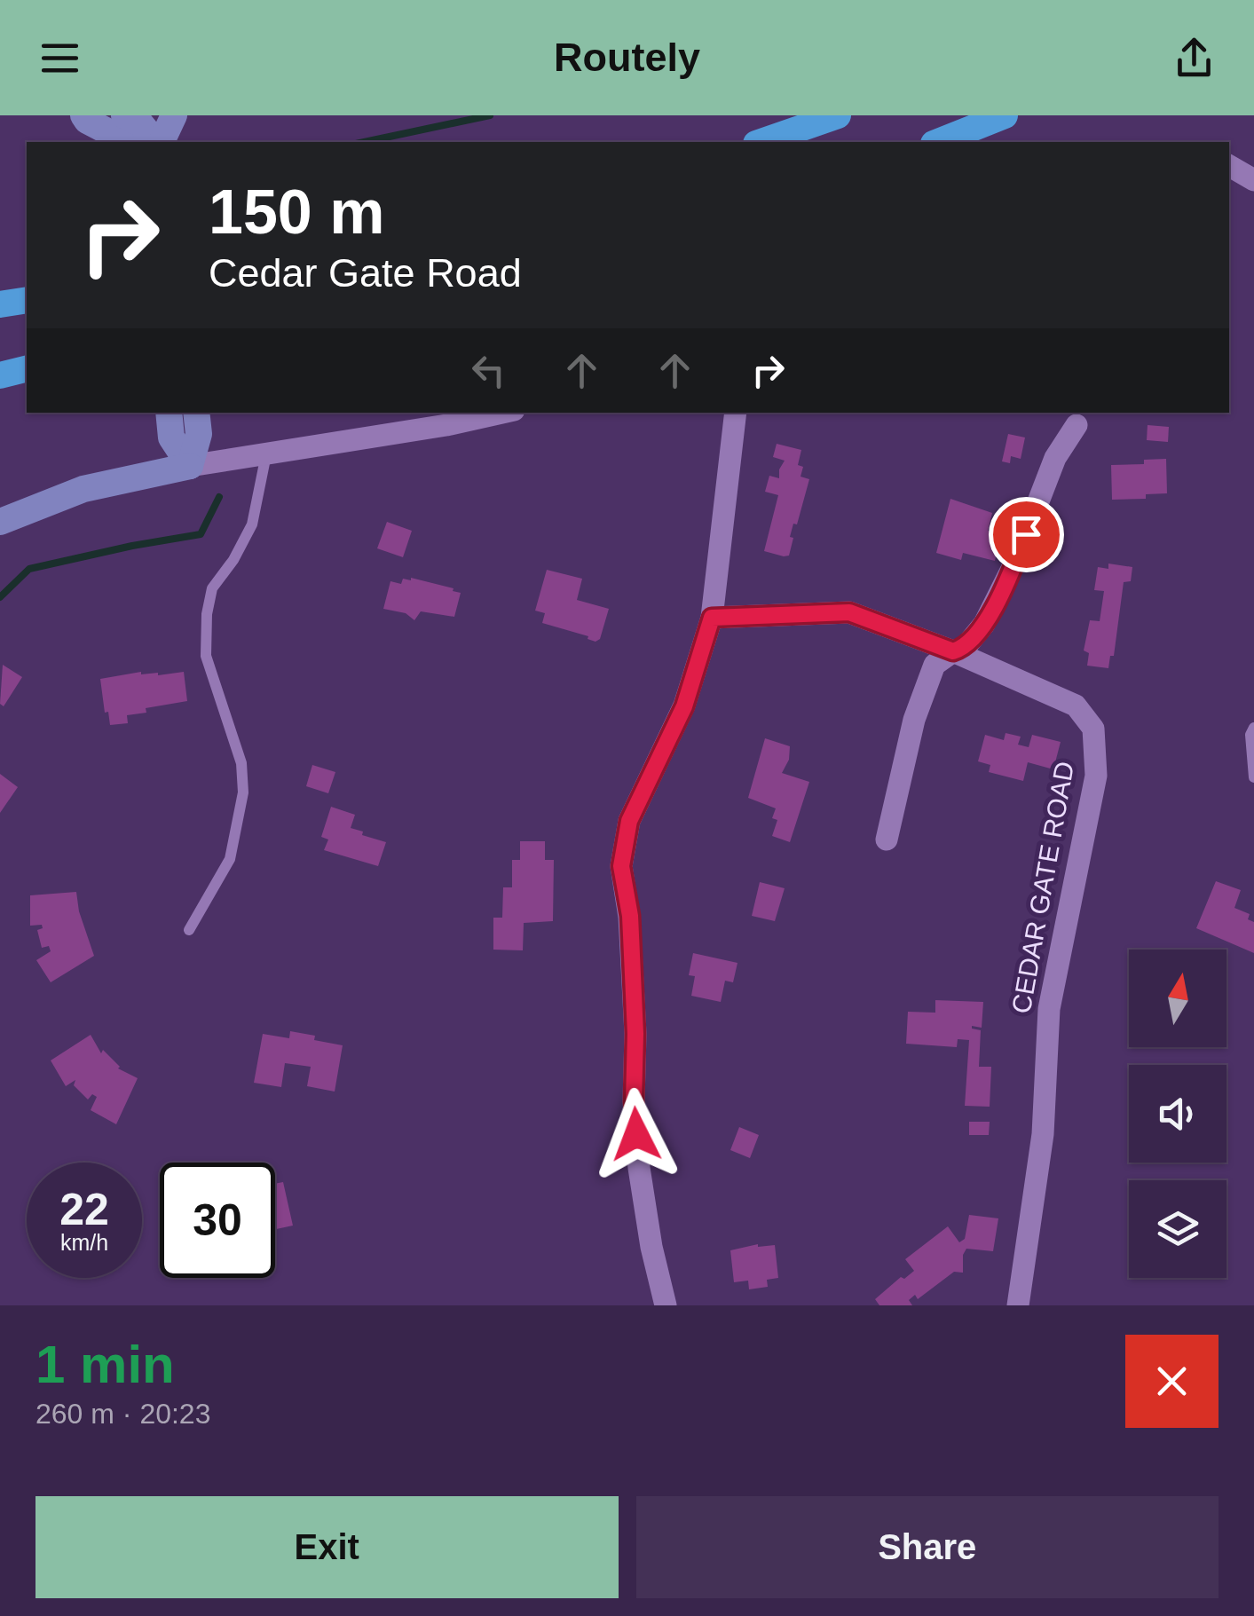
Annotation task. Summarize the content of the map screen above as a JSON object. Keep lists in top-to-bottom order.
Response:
{
  "streets": {
    "street": ["CEDAR GATE ROAD"]
  },
  "north": "top",
  "page": {
    "header": "Routely",
    "turn": ["150 m", "Cedar Gate Road"],
    "speed": "22 km/h",
    "limit": "30",
    "heading": ["1 min", "260 m · 20:23"],
    "buttons": ["Exit", "Share"]
  }
}
